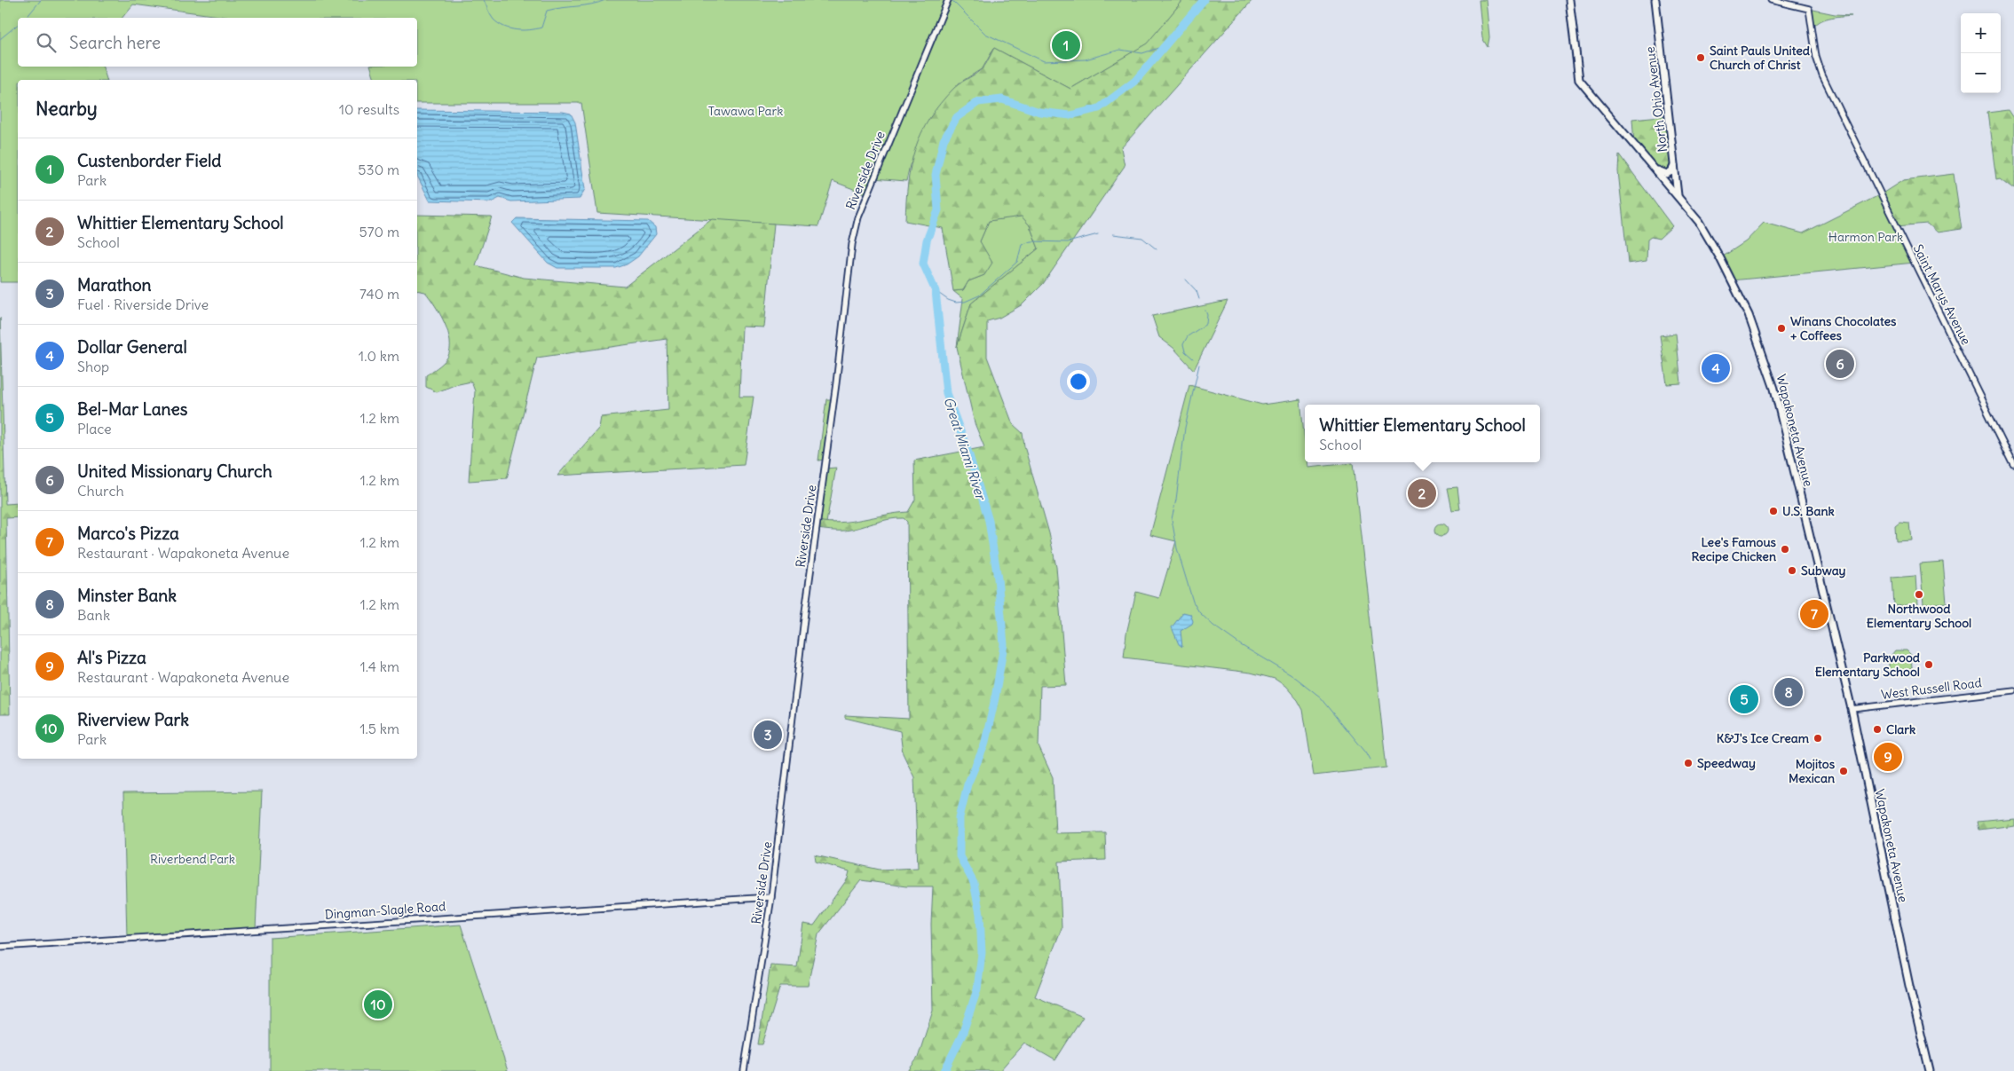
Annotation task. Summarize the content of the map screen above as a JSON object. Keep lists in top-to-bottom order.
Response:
{
  "streets": {
    "main road": [
      "North Ohio Avenue",
      "Riverside Drive",
      "Saint Marys Avenue",
      "Wapakoneta Avenue",
      "West Russell Road",
      "Dingman-Slagle Road"
    ]
  },
  "crossings": [
    ["North Ohio Avenue", "Wapakoneta Avenue"],
    ["Riverside Drive", "Dingman-Slagle Road"],
    ["Wapakoneta Avenue", "West Russell Road"]
  ],
  "water": ["Great Miami River"],
  "parks": ["Tawawa Park", "Harmon Park", "Riverbend Park"],
  "places": [
    "Saint Pauls United Church of Christ",
    "Winans Chocolates + Coffees",
    "U.S. Bank",
    "Lee's Famous Recipe Chicken",
    "Subway",
    "Northwood Elementary School",
    "Parkwood Elementary School",
    "Clark",
    "K&J's Ice Cream",
    "Speedway",
    "Mojitos Mexican"
  ],
  "page": {
    "map_buttons": ["+", "−"],
    "search": "Search here",
    "pins": [
      "1",
      "6",
      "4",
      "2",
      "7",
      "8",
      "5",
      "3",
      "9",
      "10"
    ],
    "heading": ["Nearby", "10 results"],
    "list": [
      {
        "mark": "1",
        "name": "Custenborder Field",
        "note": "Park",
        "value": "530 m"
      },
      {
        "mark": "2",
        "name": "Whittier Elementary School",
        "note": "School",
        "value": "570 m"
      },
      {
        "mark": "3",
        "name": "Marathon",
        "note": "Fuel · Riverside Drive",
        "value": "740 m"
      },
      {
        "mark": "4",
        "name": "Dollar General",
        "note": "Shop",
        "value": "1.0 km"
      },
      {
        "mark": "5",
        "name": "Bel-Mar Lanes",
        "note": "Place",
        "value": "1.2 km"
      },
      {
        "mark": "6",
        "name": "United Missionary Church",
        "note": "Church",
        "value": "1.2 km"
      },
      {
        "mark": "7",
        "name": "Marco's Pizza",
        "note": "Restaurant · Wapakoneta Avenue",
        "value": "1.2 km"
      },
      {
        "mark": "8",
        "name": "Minster Bank",
        "note": "Bank",
        "value": "1.2 km"
      },
      {
        "mark": "9",
        "name": "Al's Pizza",
        "note": "Restaurant · Wapakoneta Avenue",
        "value": "1.4 km"
      },
      {
        "mark": "10",
        "name": "Riverview Park",
        "note": "Park",
        "value": "1.5 km"
      }
    ],
    "popup": ["Whittier Elementary School", "School"]
  }
}
